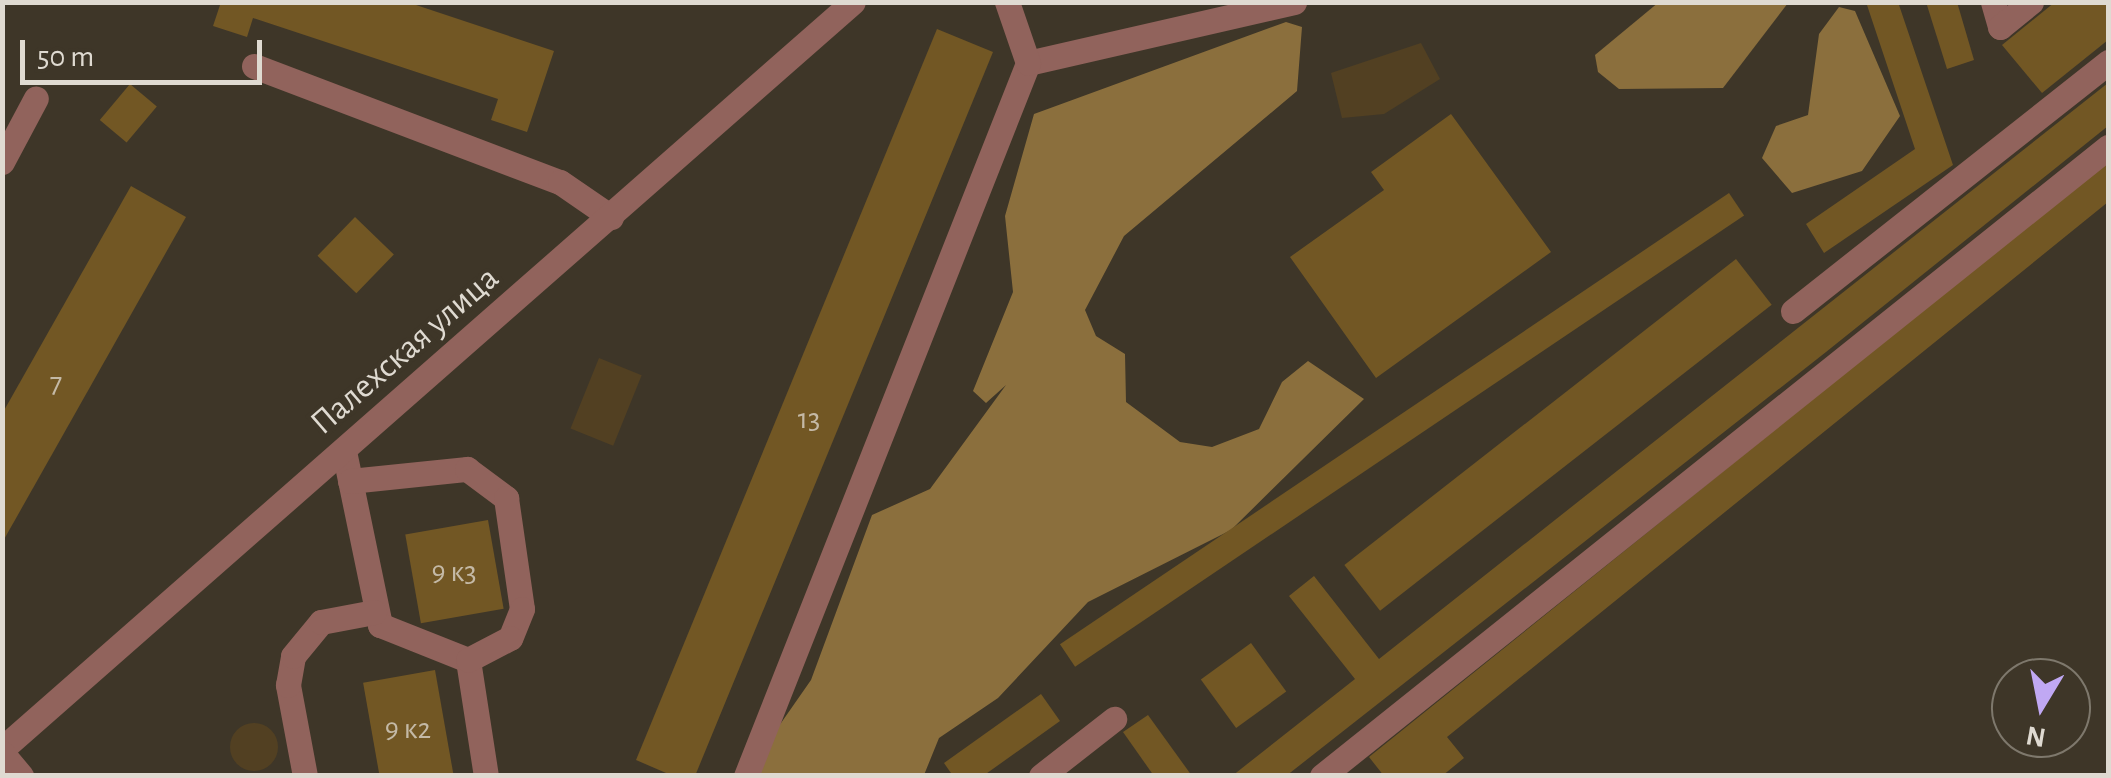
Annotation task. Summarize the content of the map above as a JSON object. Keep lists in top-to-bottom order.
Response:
{
  "streets": {
    "street": ["Палехская улица"]
  },
  "house_numbers": [
    "7",
    "13",
    "9 к3",
    "9 к2"
  ],
  "scale_bar": "50 m",
  "north": "bottom"
}
